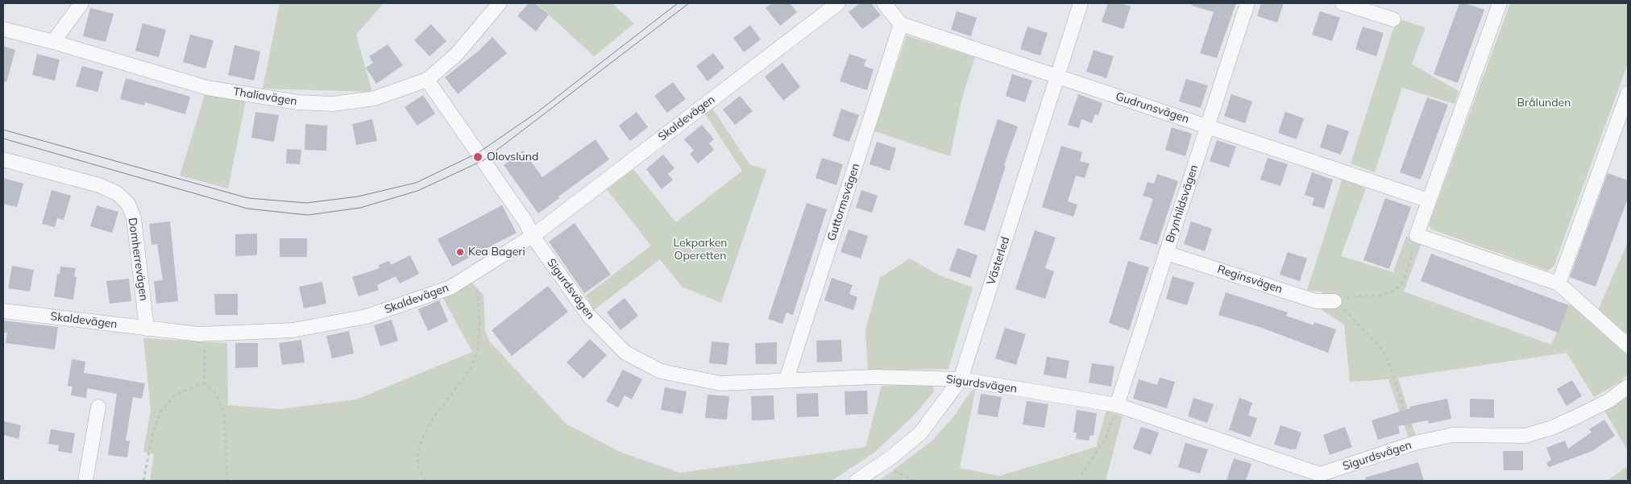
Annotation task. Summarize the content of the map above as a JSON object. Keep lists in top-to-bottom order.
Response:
{
  "streets": {
    "street": [
      "Thaliavägen",
      "Gudrunsvägen",
      "Skaldevägen",
      "Guttormsvägen",
      "Brynhildsvägen",
      "Domherrevägen",
      "Västerled",
      "Reginsvägen",
      "Sigurdsvägen"
    ]
  },
  "crossings": [
    ["Thaliavägen", "Sigurdsvägen"],
    ["Gudrunsvägen", "Guttormsvägen"],
    ["Gudrunsvägen", "Brynhildsvägen"],
    ["Gudrunsvägen", "Västerled"],
    ["Skaldevägen", "Domherrevägen"],
    ["Skaldevägen", "Sigurdsvägen"],
    ["Guttormsvägen", "Sigurdsvägen"],
    ["Brynhildsvägen", "Reginsvägen"],
    ["Brynhildsvägen", "Sigurdsvägen"],
    ["Västerled", "Sigurdsvägen"]
  ],
  "parks": ["Brålunden", "Lekparken Operetten"],
  "places": ["Olovslund", "Kea Bageri"]
}
